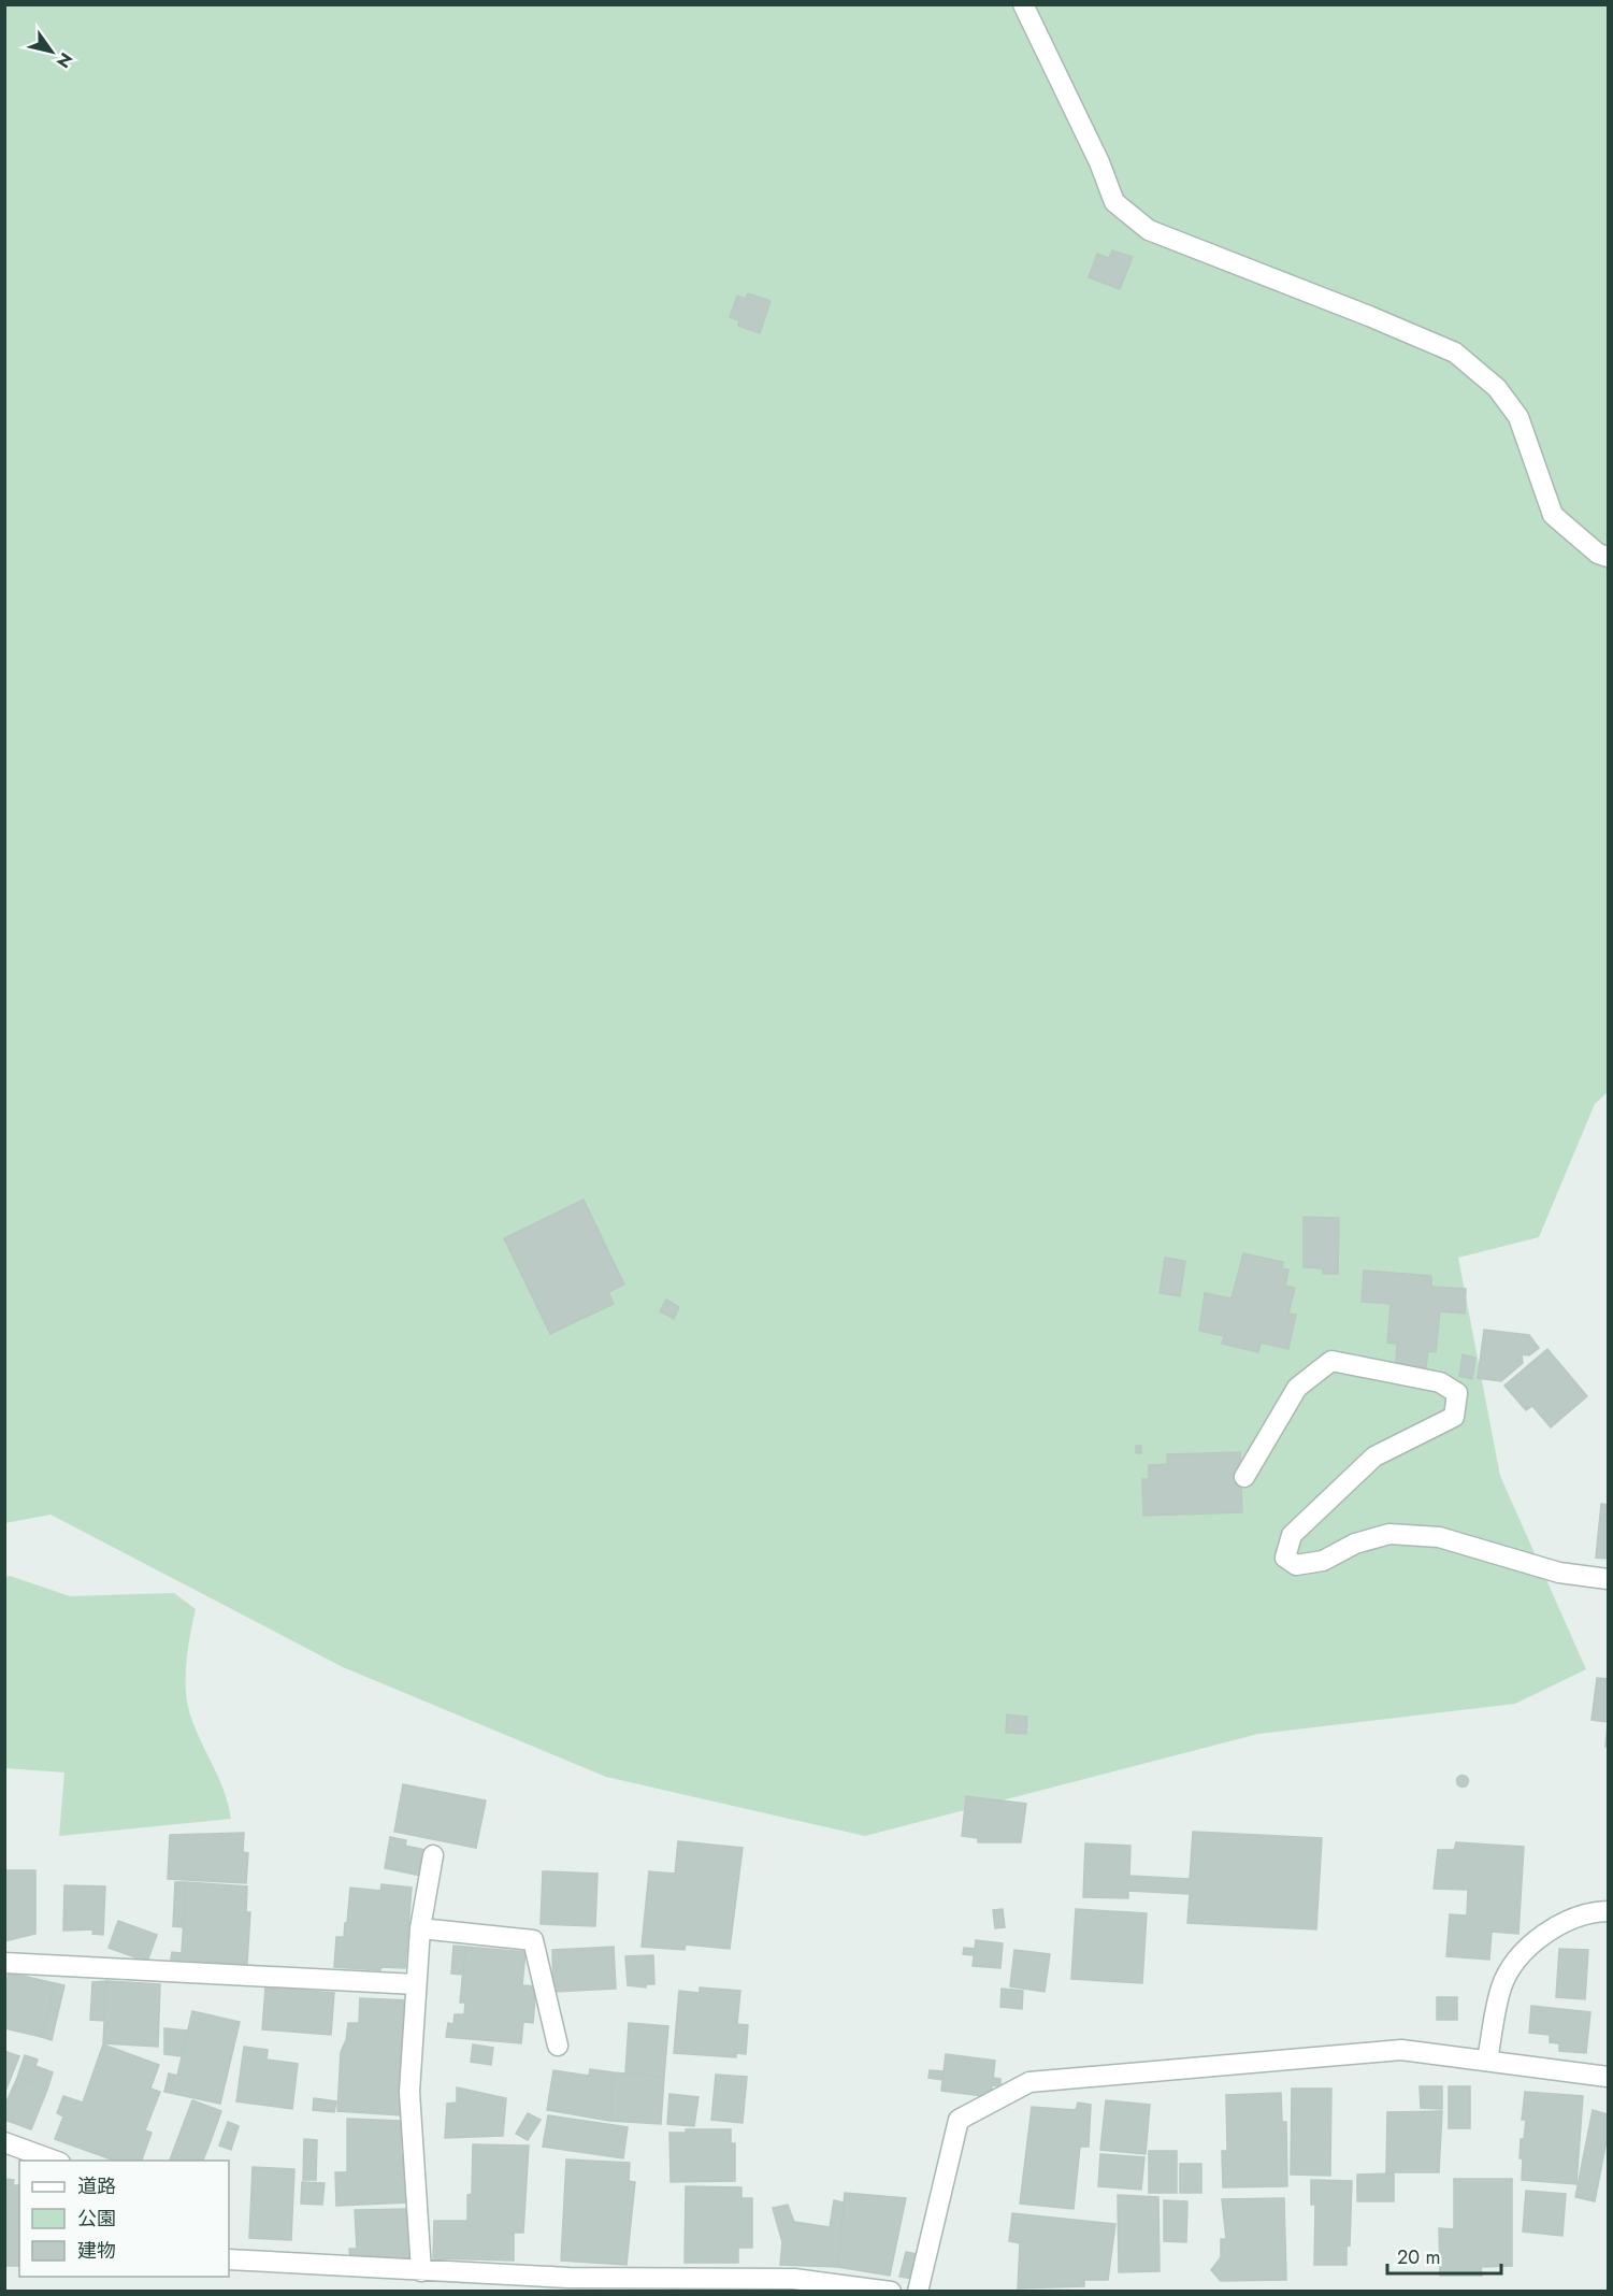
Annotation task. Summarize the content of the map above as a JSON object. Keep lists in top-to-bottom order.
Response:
{
  "legend": ["道路", "公園", "建物"],
  "scale_bar": "20 m",
  "north": "bottom right"
}
